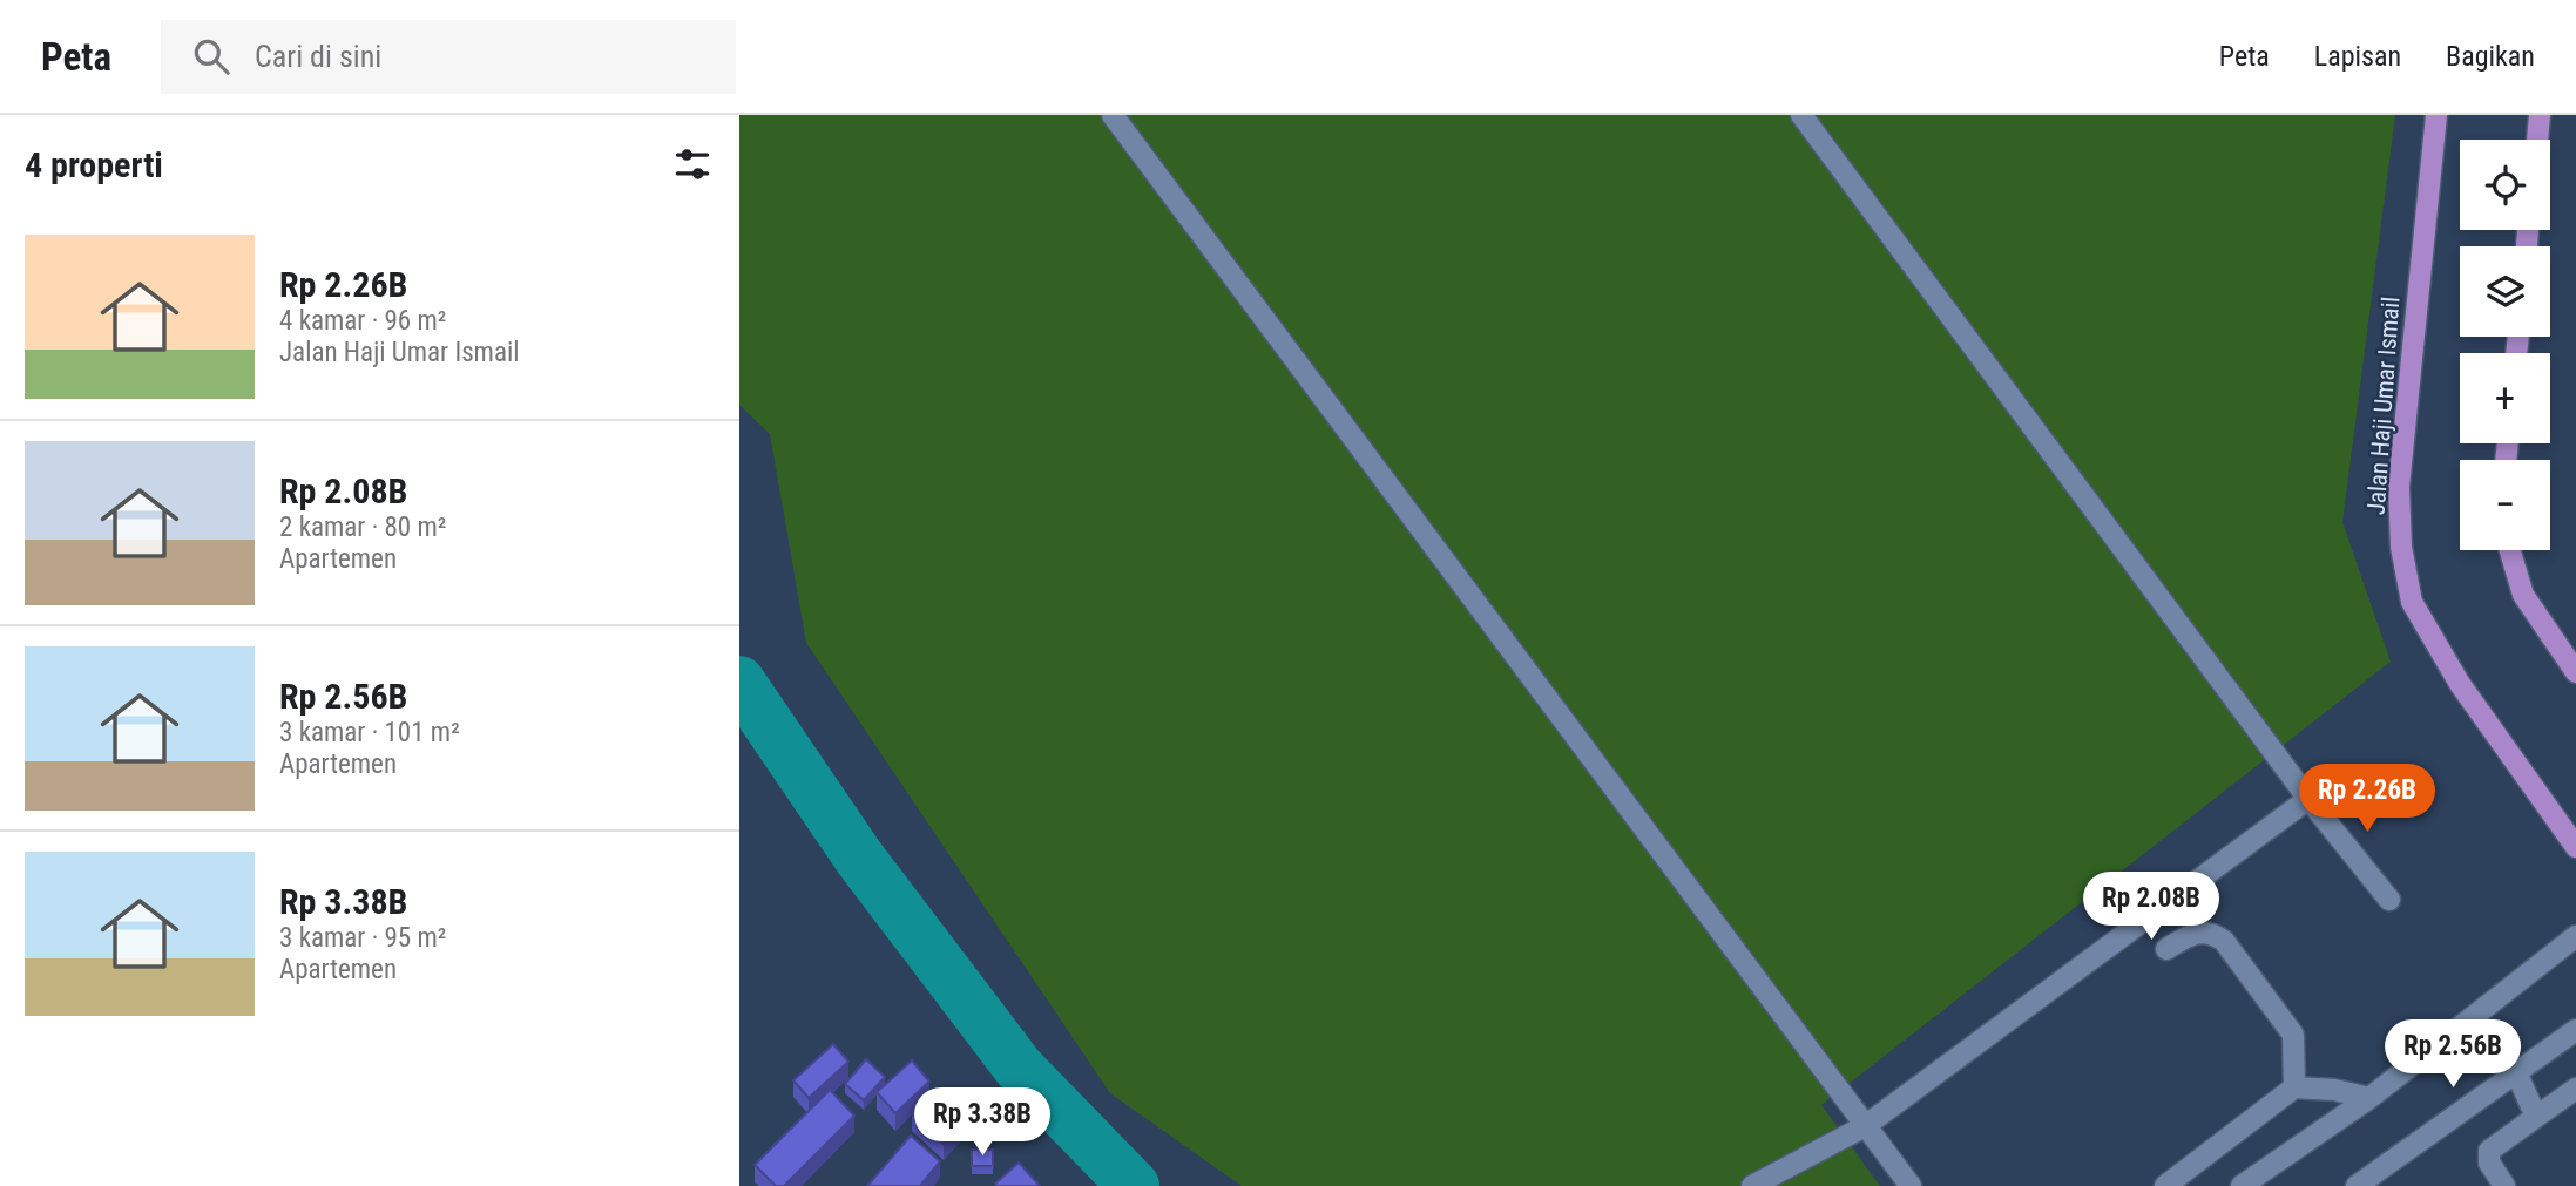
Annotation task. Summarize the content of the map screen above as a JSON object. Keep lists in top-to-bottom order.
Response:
{
  "streets": {
    "main road": ["Jalan Haji Umar Ismail"]
  },
  "page": {
    "header": "Peta",
    "search": "Cari di sini",
    "nav": ["Peta", "Lapisan", "Bagikan"],
    "heading": "4 properti",
    "map_buttons": ["+", "−"],
    "list": [
      {
        "name": "Rp 2.26B",
        "note": "4 kamar · 96 m² · Jalan Haji Umar Ismail"
      },
      {
        "name": "Rp 2.08B",
        "note": "2 kamar · 80 m² · Apartemen"
      },
      {
        "name": "Rp 2.56B",
        "note": "3 kamar · 101 m² · Apartemen"
      },
      {
        "name": "Rp 3.38B",
        "note": "3 kamar · 95 m² · Apartemen"
      }
    ],
    "price": [
      "Rp 2.26B",
      "Rp 2.08B",
      "Rp 2.56B",
      "Rp 3.38B"
    ]
  }
}
